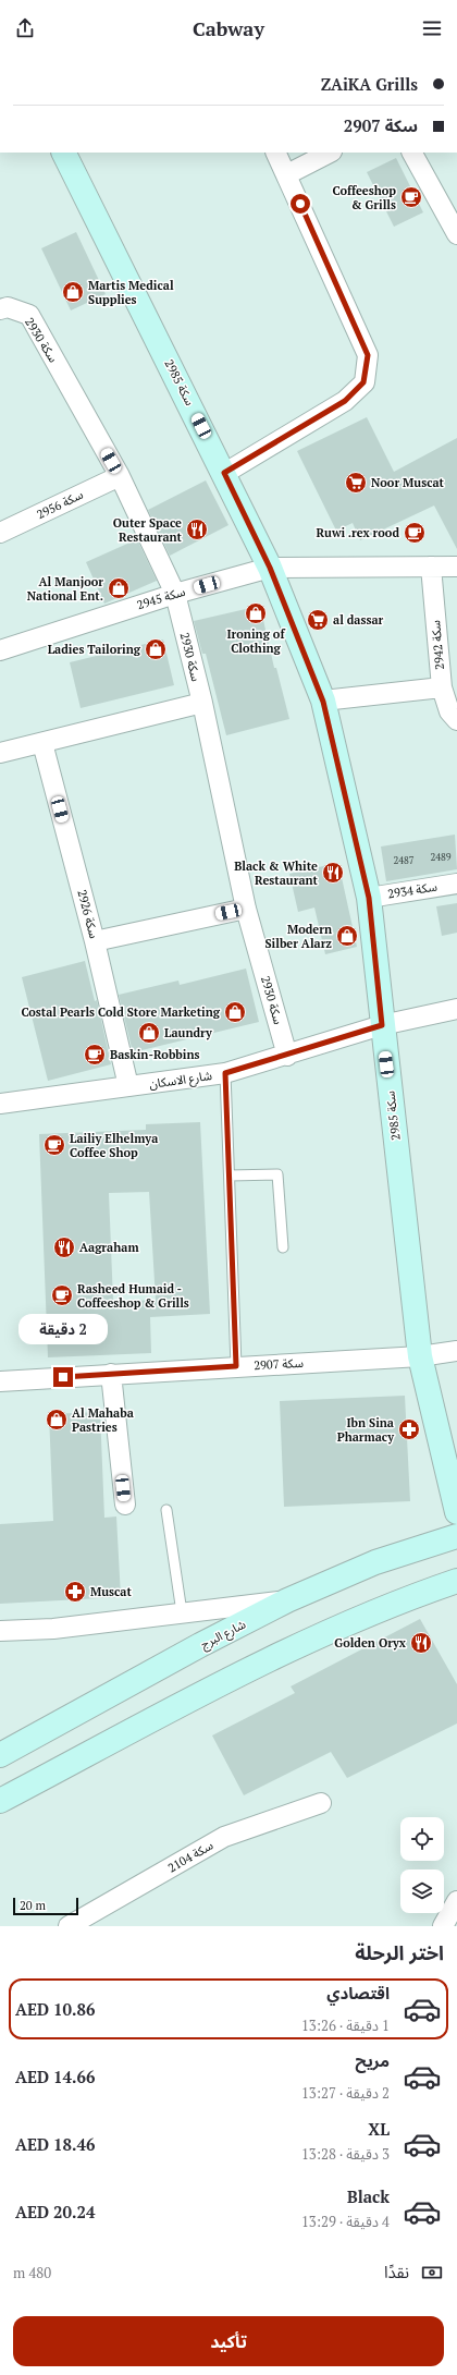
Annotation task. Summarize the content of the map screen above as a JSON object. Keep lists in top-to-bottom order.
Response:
{
  "streets": {
    "street": [
      "سكة 2930",
      "سكة 2985",
      "سكة 2956",
      "سكة 2945",
      "سكة 2942",
      "سكة 2934",
      "سكة 2926",
      "شارع الاسكان",
      "سكة 2907",
      "شارع البرج",
      "سكة 2104"
    ]
  },
  "crossings": [
    ["سكة 2930", "سكة 2956"],
    ["سكة 2930", "سكة 2945"],
    ["سكة 2930", "شارع الاسكان"],
    ["سكة 2985", "سكة 2945"],
    ["سكة 2985", "سكة 2934"],
    ["سكة 2985", "شارع الاسكان"],
    ["سكة 2985", "سكة 2907"],
    ["سكة 2945", "سكة 2942"],
    ["سكة 2926", "شارع الاسكان"]
  ],
  "places": {
    "cafe": [
      "Coffeeshop & Grills",
      "Ruwi .rex rood",
      "Baskin-Robbins",
      "Lailiy Elhelmya Coffee Shop",
      "Rasheed Humaid - Coffeeshop & Grills"
    ],
    "shop": [
      "Martis Medical Supplies",
      "Al Manjoor National Ent.",
      "Ironing of Clothing",
      "Ladies Tailoring",
      "Modern Silber Alarz",
      "Costal Pearls Cold Store Marketing",
      "Laundry",
      "Al Mahaba Pastries"
    ],
    "supermarket": ["Noor Muscat", "al dassar"],
    "restaurant": [
      "Outer Space Restaurant",
      "Black & White Restaurant",
      "Aagraham",
      "Golden Oryx"
    ],
    "pharmacy": ["Ibn Sina Pharmacy", "Muscat"]
  },
  "house_numbers": ["2489", "2487"],
  "scale_bar": "20 m",
  "page": {
    "header": "Cabway",
    "banner": ["ZAiKA Grills", "سكة 2907"],
    "bubble": "2 دقيقة",
    "scale": "20 m",
    "heading": "اختر الرحلة",
    "list": [
      {
        "name": "اقتصادي",
        "note": "1 دقيقة · 13:26",
        "value": "AED 10.86"
      },
      {
        "name": "مريح",
        "note": "2 دقيقة · 13:27",
        "value": "AED 14.66"
      },
      {
        "name": "XL",
        "note": "3 دقيقة · 13:28",
        "value": "AED 18.46"
      },
      {
        "name": "Black",
        "note": "4 دقيقة · 13:29",
        "value": "AED 20.24"
      }
    ],
    "pay": ["نقدًا", "480 m"],
    "buttons": "تأكيد"
  }
}
